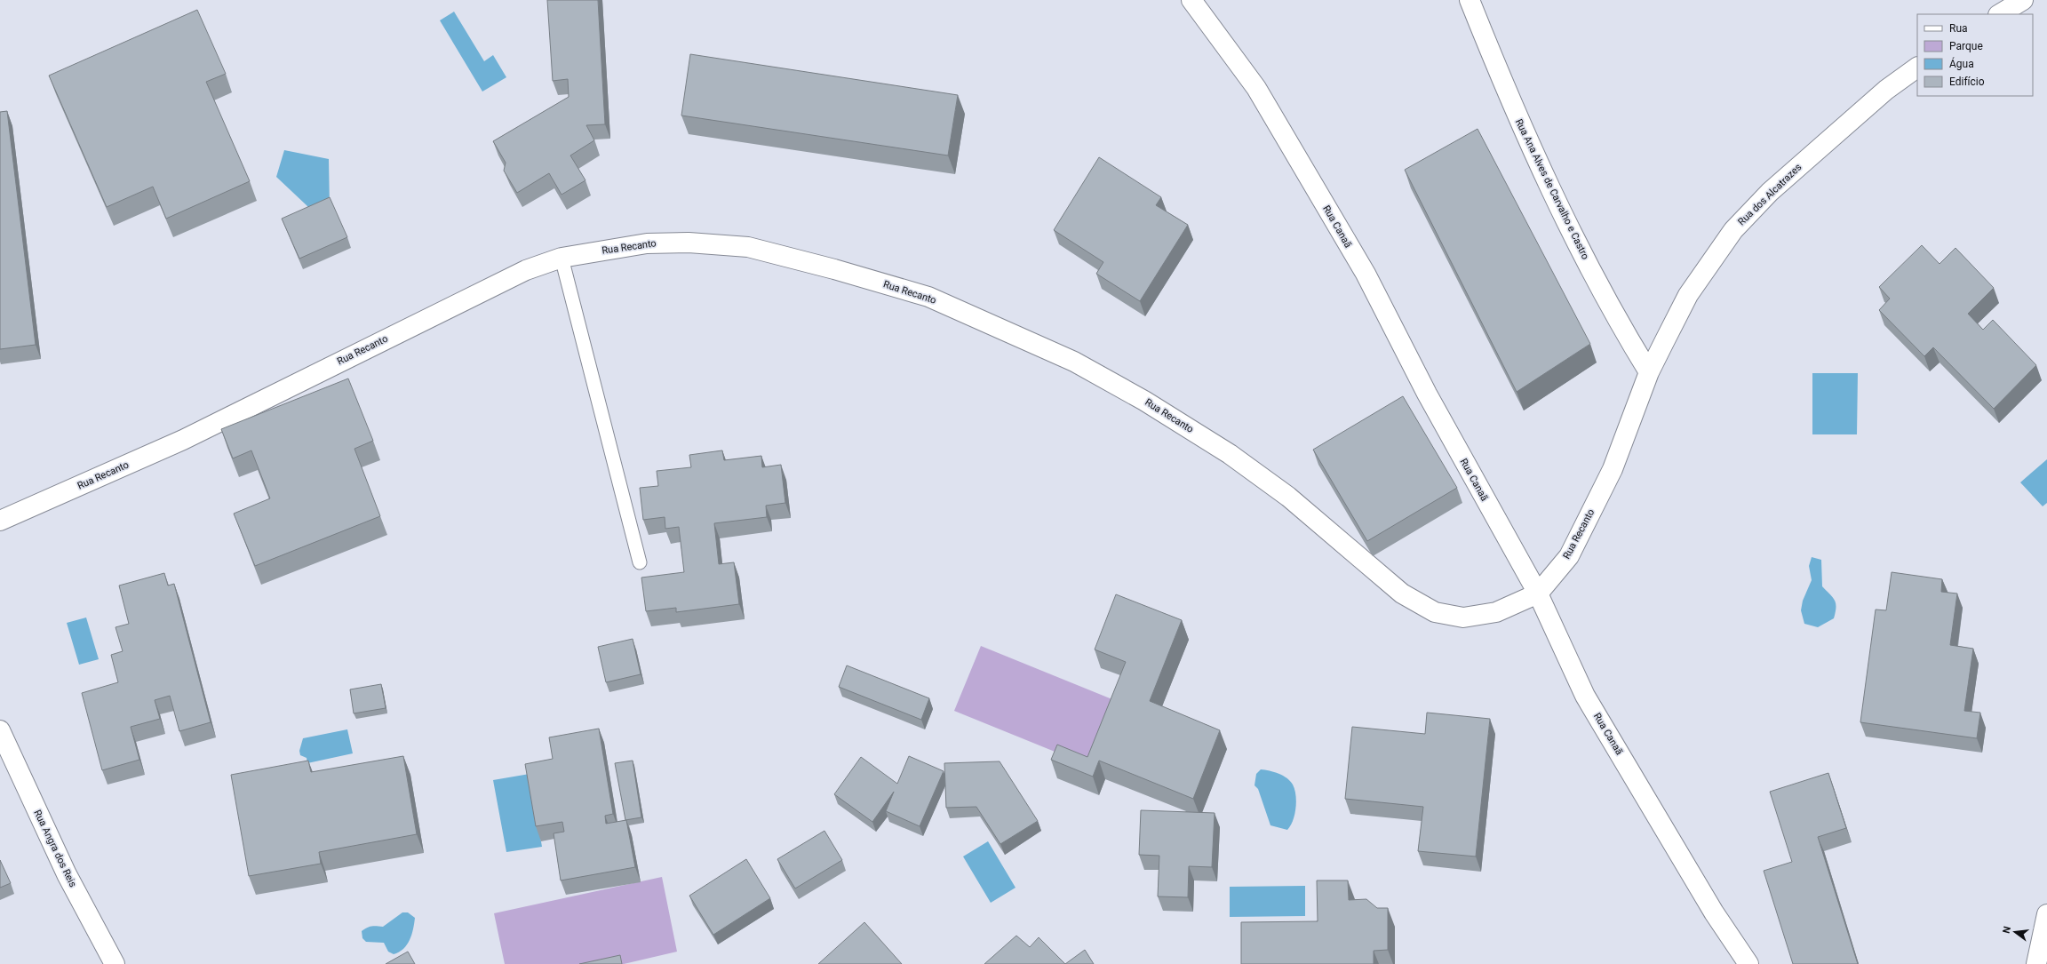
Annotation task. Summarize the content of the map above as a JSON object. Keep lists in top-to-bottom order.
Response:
{
  "streets": {
    "street": [
      "Rua Ana Alves de Carvalho e Castro",
      "Rua dos Alcatrazes",
      "Rua Canaã",
      "Rua Recanto",
      "Rua Angra dos Reis"
    ]
  },
  "crossings": [
    ["Rua Ana Alves de Carvalho e Castro", "Rua dos Alcatrazes"],
    ["Rua Ana Alves de Carvalho e Castro", "Rua Recanto"],
    ["Rua dos Alcatrazes", "Rua Recanto"],
    ["Rua Canaã", "Rua Recanto"]
  ],
  "legend": [
    "Rua",
    "Parque",
    "Água",
    "Edifício"
  ],
  "north": "left"
}
